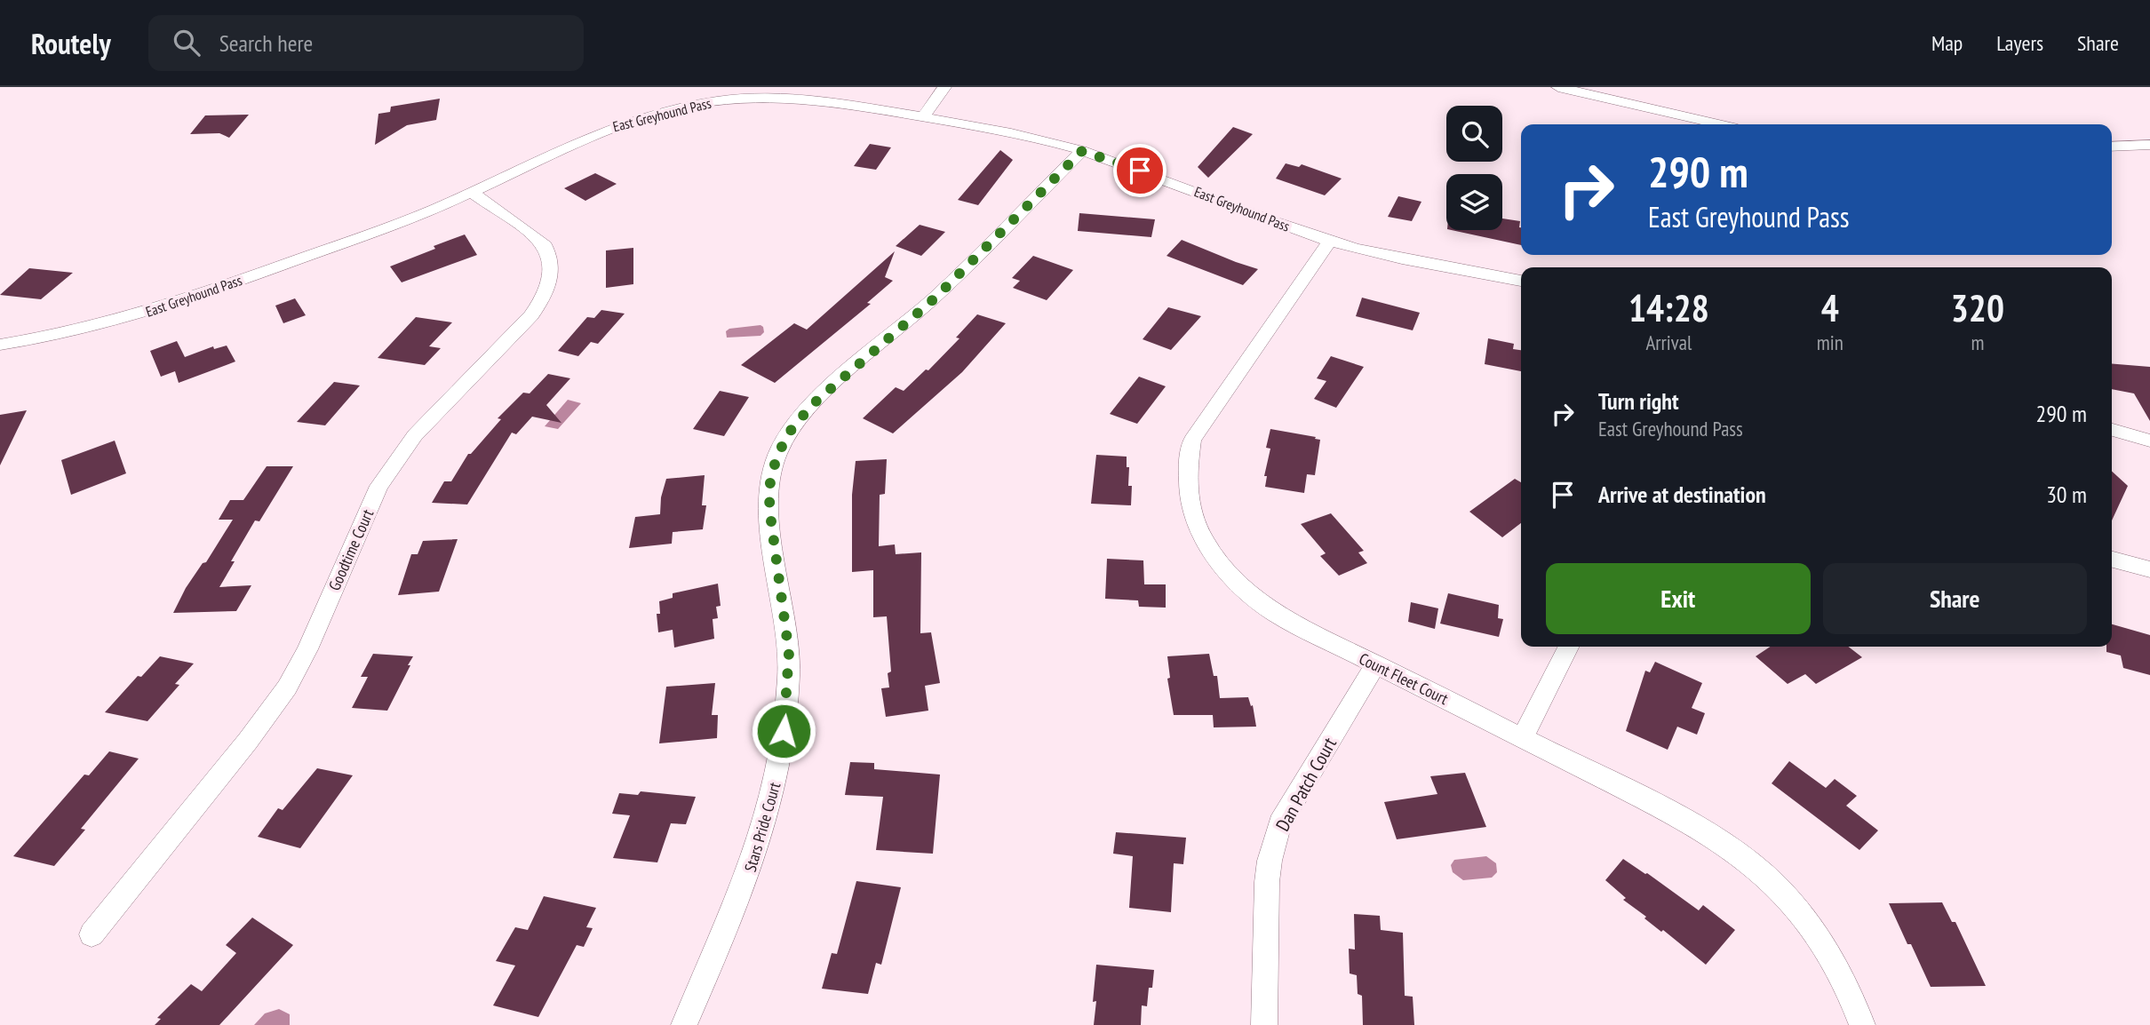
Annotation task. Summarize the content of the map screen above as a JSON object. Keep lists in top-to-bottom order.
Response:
{
  "streets": {
    "street": [
      "East Greyhound Pass",
      "Goodtime Court",
      "Count Fleet Court",
      "Dan Patch Court",
      "Stars Pride Court"
    ]
  },
  "crossings": [
    ["East Greyhound Pass", "Goodtime Court"],
    ["East Greyhound Pass", "Count Fleet Court"],
    ["East Greyhound Pass", "Stars Pride Court"],
    ["Count Fleet Court", "Dan Patch Court"]
  ],
  "page": {
    "header": "Routely",
    "search": "Search here",
    "nav": ["Map", "Layers", "Share"],
    "turn": ["290 m", "East Greyhound Pass"],
    "eta": [
      "14:28",
      "Arrival",
      "4",
      "min",
      "320",
      "m"
    ],
    "list": [
      {
        "name": "Turn right",
        "note": "East Greyhound Pass",
        "value": "290 m"
      },
      {
        "name": "Arrive at destination",
        "value": "30 m"
      }
    ],
    "buttons": ["Exit", "Share"]
  }
}
